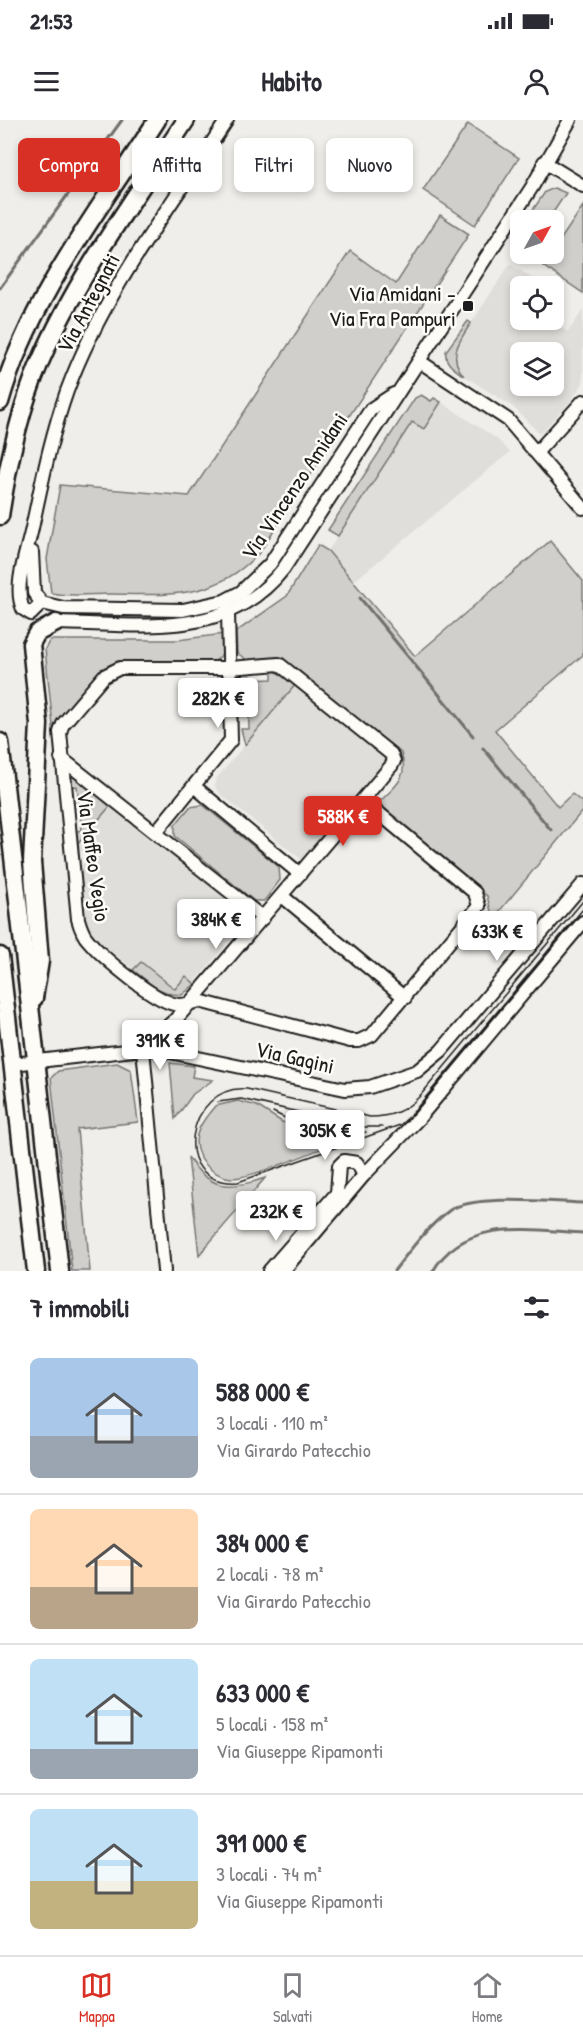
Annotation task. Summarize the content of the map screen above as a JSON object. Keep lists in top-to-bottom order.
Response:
{
  "streets": {
    "street": [
      "Via Antegnati",
      "Via Vincenzo Amidani",
      "Via Maffeo Vegio",
      "Via Gagini"
    ]
  },
  "crossings": [
    ["Via Antegnati", "Via Vincenzo Amidani"]
  ],
  "places": {
    "transit": ["Via Amidani - Via Fra Pampuri"]
  },
  "north": "top right",
  "page": {
    "status": "21:53",
    "header": "Habito",
    "chip": [
      "Compra",
      "Affitta",
      "Filtri",
      "Nuovo"
    ],
    "price": [
      "282K €",
      "588K €",
      "384K €",
      "633K €",
      "391K €",
      "305K €",
      "232K €"
    ],
    "heading": "7 immobili",
    "list": [
      {
        "name": "588 000 €",
        "note": "3 locali · 110 m² · Via Girardo Patecchio"
      },
      {
        "name": "384 000 €",
        "note": "2 locali · 78 m² · Via Girardo Patecchio"
      },
      {
        "name": "633 000 €",
        "note": "5 locali · 158 m² · Via Giuseppe Ripamonti"
      },
      {
        "name": "391 000 €",
        "note": "3 locali · 74 m² · Via Giuseppe Ripamonti"
      }
    ],
    "tabs": ["Mappa", "Salvati", "Home"]
  }
}
